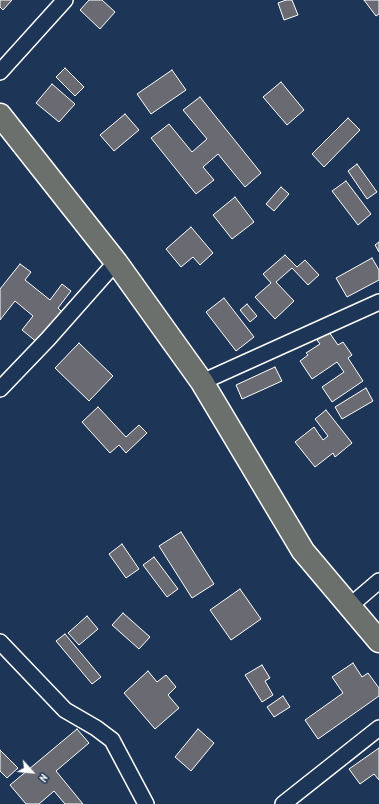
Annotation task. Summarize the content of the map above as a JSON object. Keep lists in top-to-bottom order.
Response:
{
  "north": "bottom right"
}
